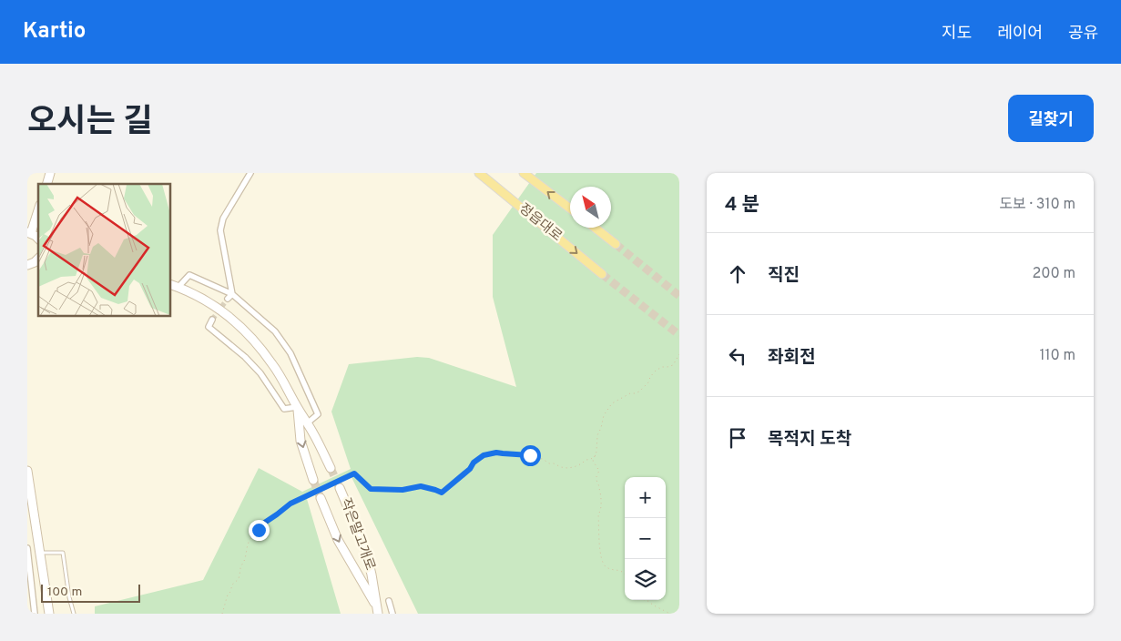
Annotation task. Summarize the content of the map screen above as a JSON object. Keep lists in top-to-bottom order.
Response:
{
  "streets": {
    "main road": ["정읍대로"],
    "street": ["작은말고개로"]
  },
  "scale_bar": "100 m",
  "north": "top left",
  "page": {
    "header": "Kartio",
    "nav": ["지도", "레이어", "공유"],
    "title": "오시는 길",
    "buttons": "길찾기",
    "heading": ["4 분", "도보 · 310 m"],
    "list": [
      ["직진", "200 m"],
      ["좌회전", "110 m"],
      "목적지 도착"
    ],
    "map_buttons": ["+", "−"],
    "scale": "100 m"
  }
}
